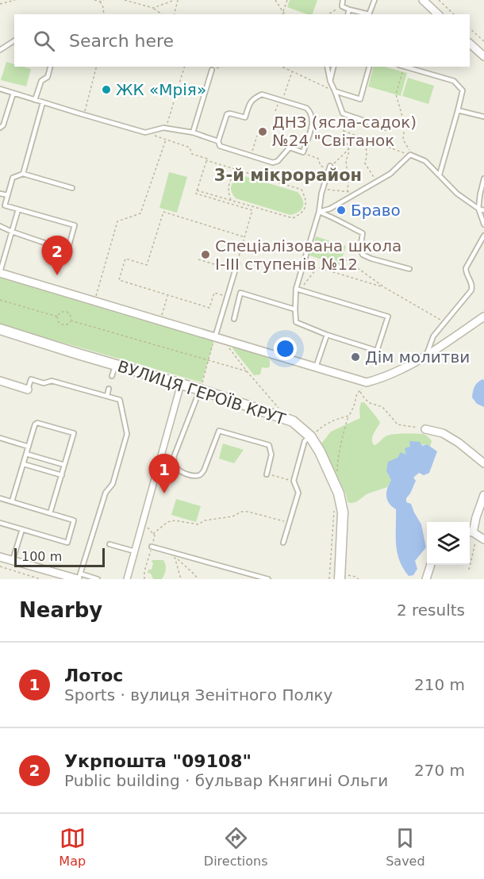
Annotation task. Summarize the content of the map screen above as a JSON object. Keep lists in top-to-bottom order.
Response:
{
  "streets": {
    "street": ["ВУЛИЦЯ ГЕРОЇВ КРУТ"]
  },
  "districts": ["3-й мікрорайон"],
  "places": [
    "ЖК «Мрія»",
    "ДНЗ (ясла-садок) №24 \"Світанок",
    "Браво",
    "Спеціалізована школа І-ІІІ ступенів №12",
    "Дім молитви"
  ],
  "scale_bar": "100 m",
  "page": {
    "search": "Search here",
    "pins": ["2", "1"],
    "scale": "100 m",
    "heading": ["Nearby", "2 results"],
    "list": [
      {
        "mark": "1",
        "name": "Лотос",
        "note": "Sports · вулиця Зенітного Полку",
        "value": "210 m"
      },
      {
        "mark": "2",
        "name": "Укрпошта \"09108\"",
        "note": "Public building · бульвар Княгині Ольги",
        "value": "270 m"
      }
    ],
    "nav": ["Map", "Directions", "Saved"]
  }
}
